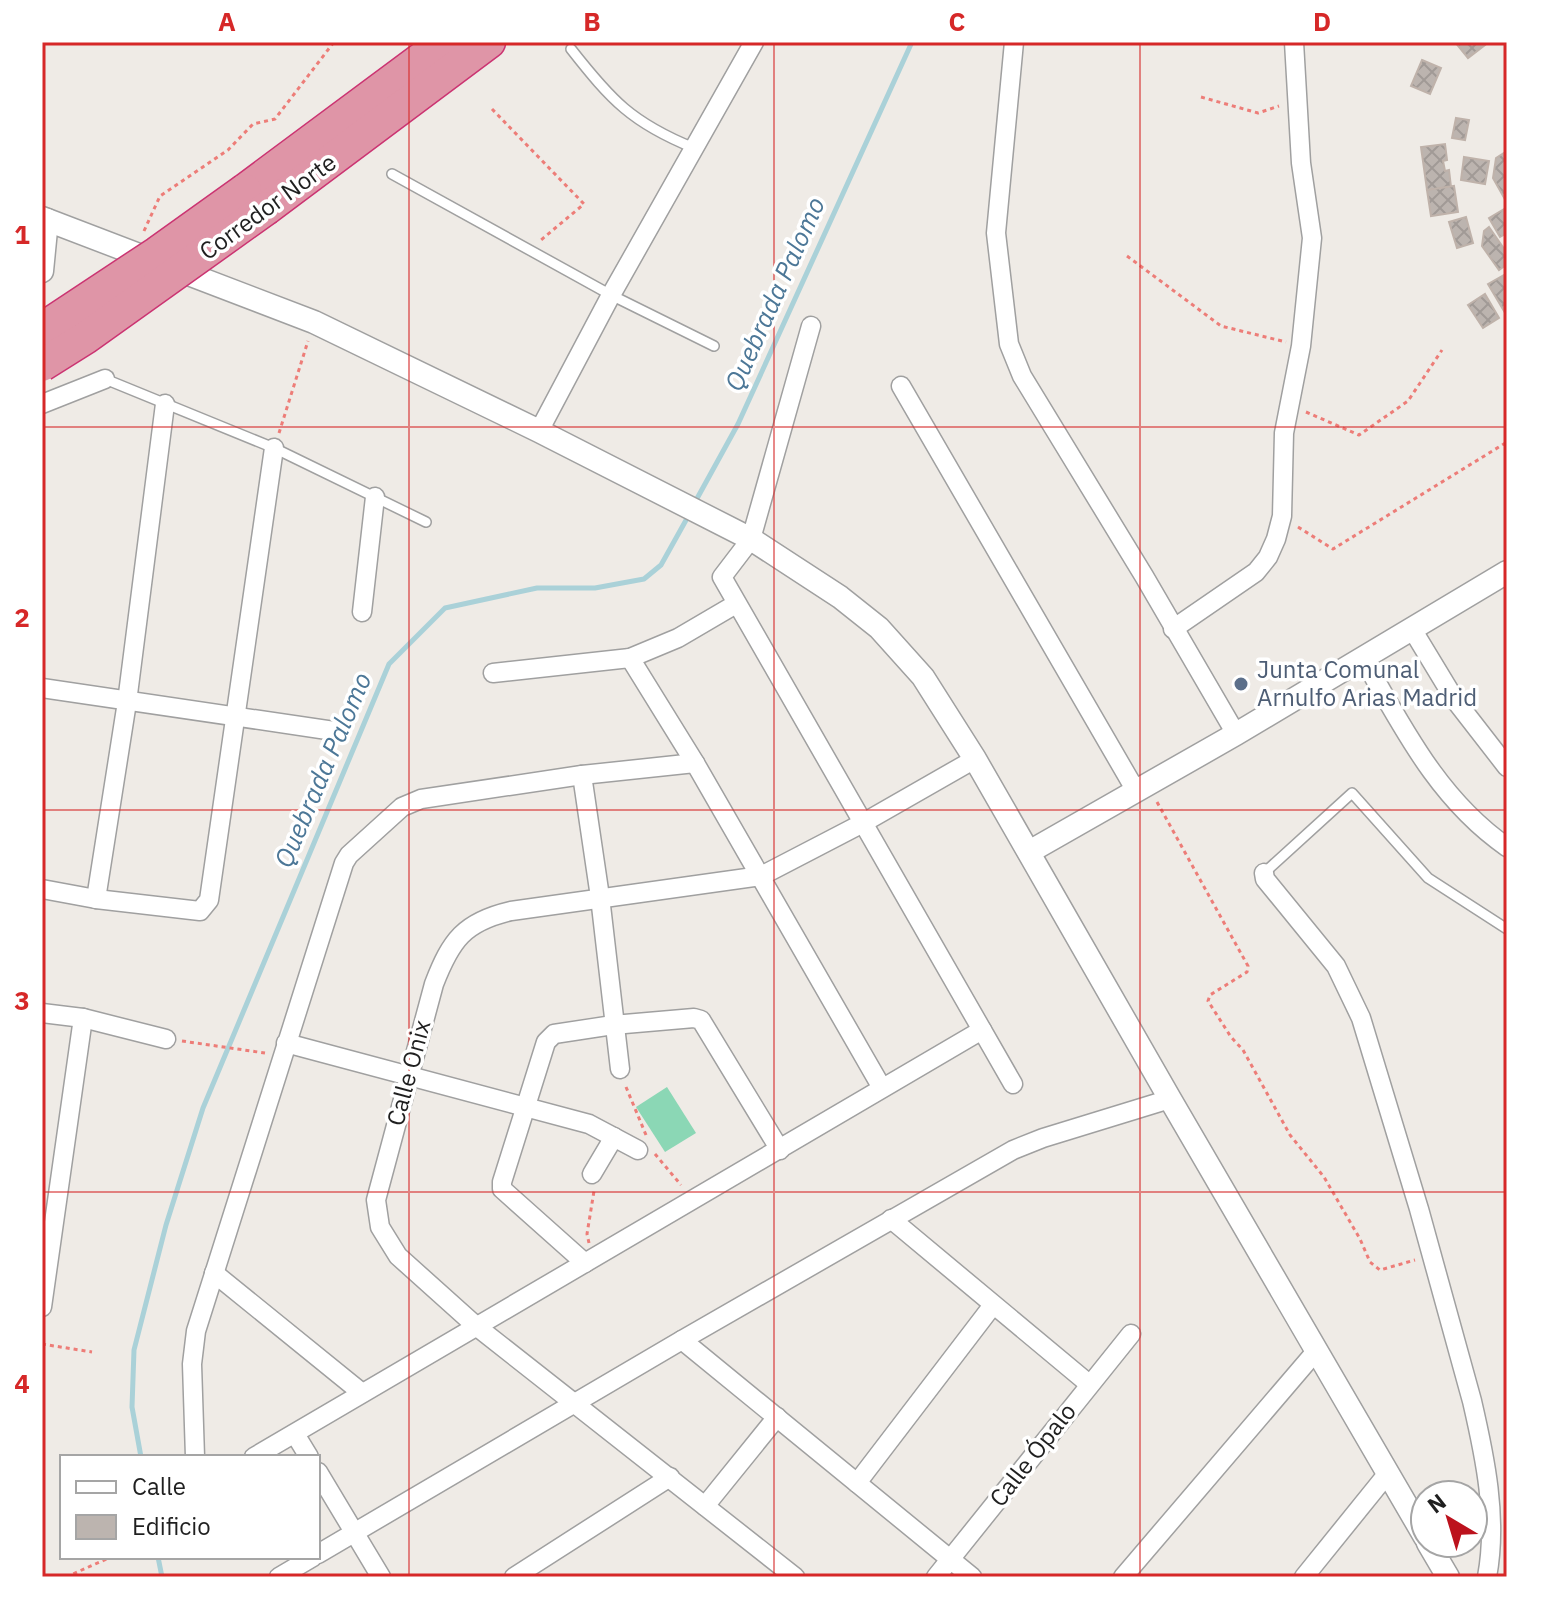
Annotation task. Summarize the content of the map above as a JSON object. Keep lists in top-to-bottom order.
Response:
{
  "streets": {
    "highway": ["Corredor Norte"],
    "street": ["Calle Onix", "Calle Ópalo"]
  },
  "water": ["Quebrada Palomo"],
  "places": ["Junta Comunal Arnulfo Arias Madrid"],
  "legend": ["Calle", "Edificio"],
  "north": "top left",
  "grid": {
    "columns": [
      "A",
      "B",
      "C",
      "D"
    ],
    "rows": [
      "1",
      "2",
      "3",
      "4"
    ]
  }
}
